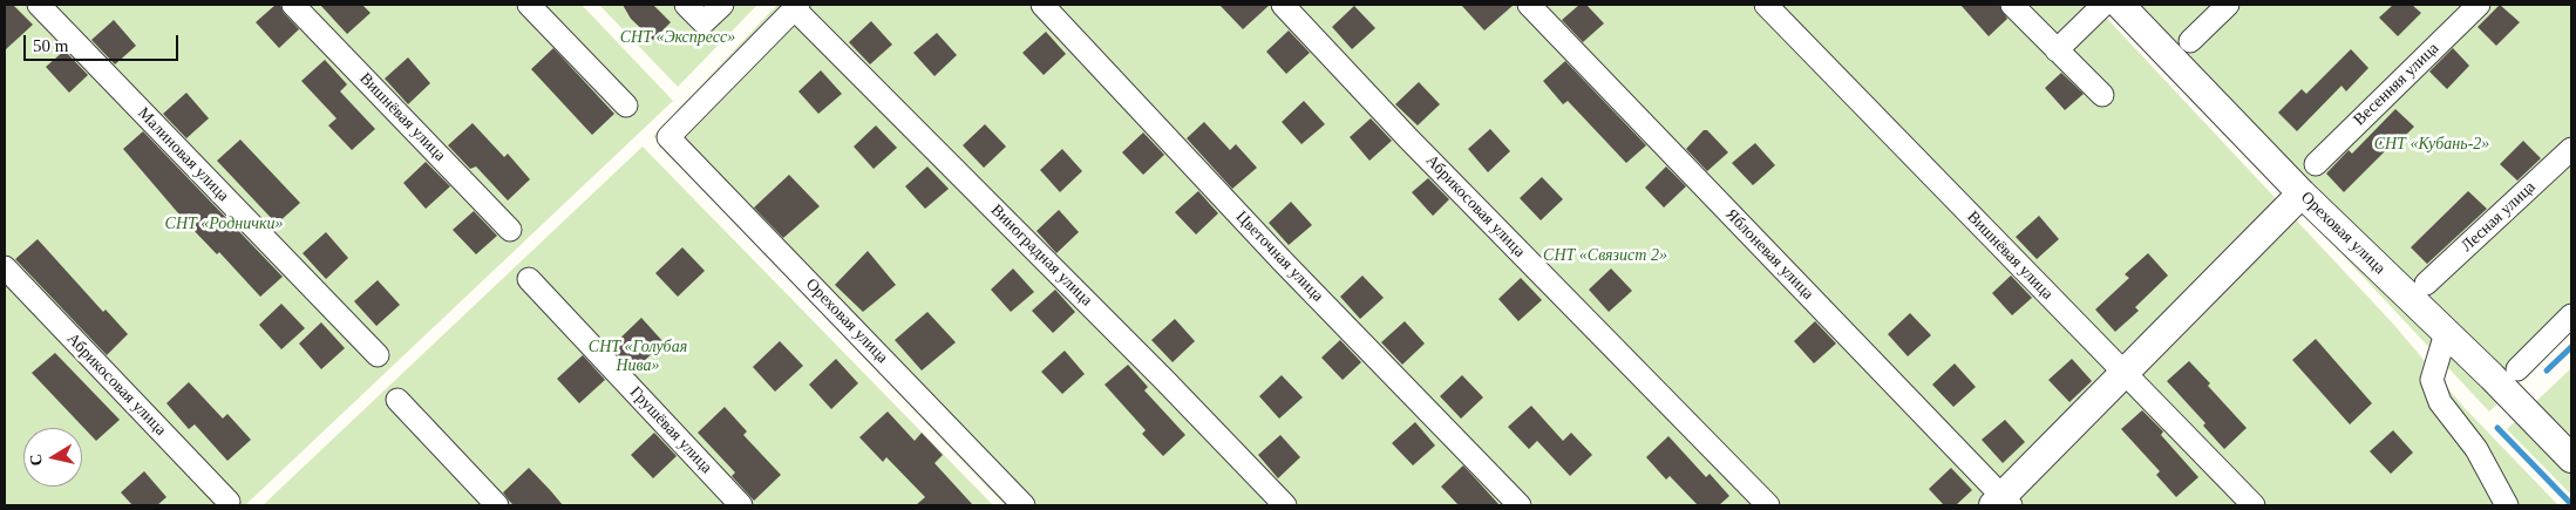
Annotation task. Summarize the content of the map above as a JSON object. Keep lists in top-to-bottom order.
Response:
{
  "streets": {
    "street": [
      "Весенняя улица",
      "Вишнёвая улица",
      "Малиновая улица",
      "Абрикосовая улица",
      "Лесная улица",
      "Ореховая улица",
      "Яблоневая улица",
      "Виноградная улица",
      "Цветочная улица",
      "Грушёвая улица"
    ]
  },
  "crossings": [
    ["Ореховая улица", "Виноградная улица"]
  ],
  "parks": [
    "СНТ «Экспресс»",
    "СНТ «Кубань-2»",
    "СНТ «Роднички»",
    "СНТ «Связист 2»",
    "СНТ «Голубая Нива»"
  ],
  "scale_bar": "50 m",
  "north": "left"
}
